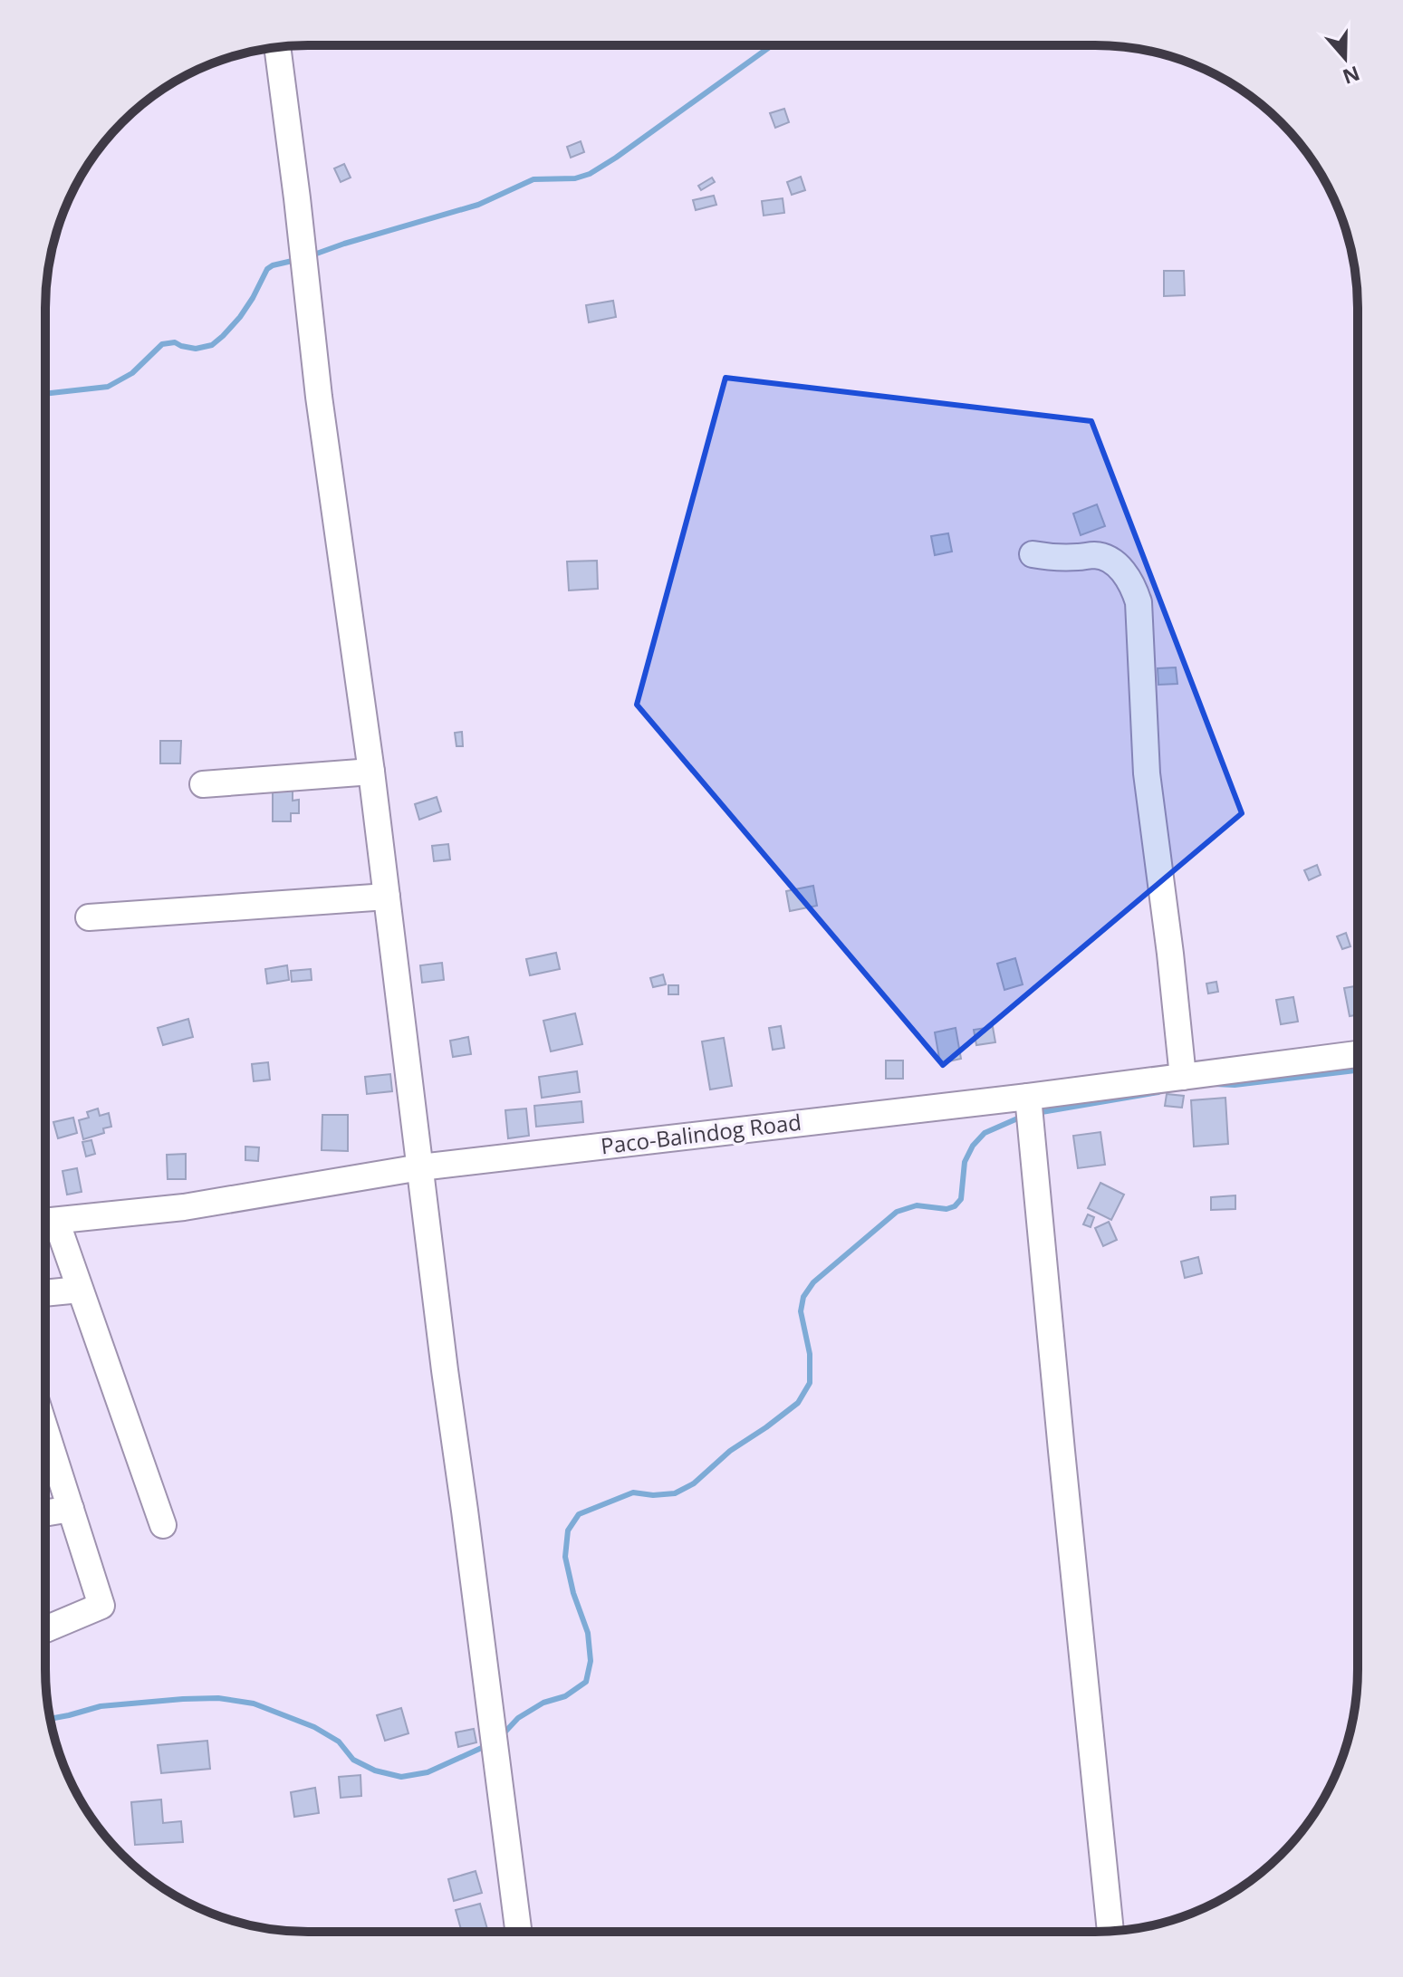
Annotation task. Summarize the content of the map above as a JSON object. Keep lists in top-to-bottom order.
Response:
{
  "streets": {
    "street": ["Paco-Balindog Road"]
  },
  "north": "bottom"
}
